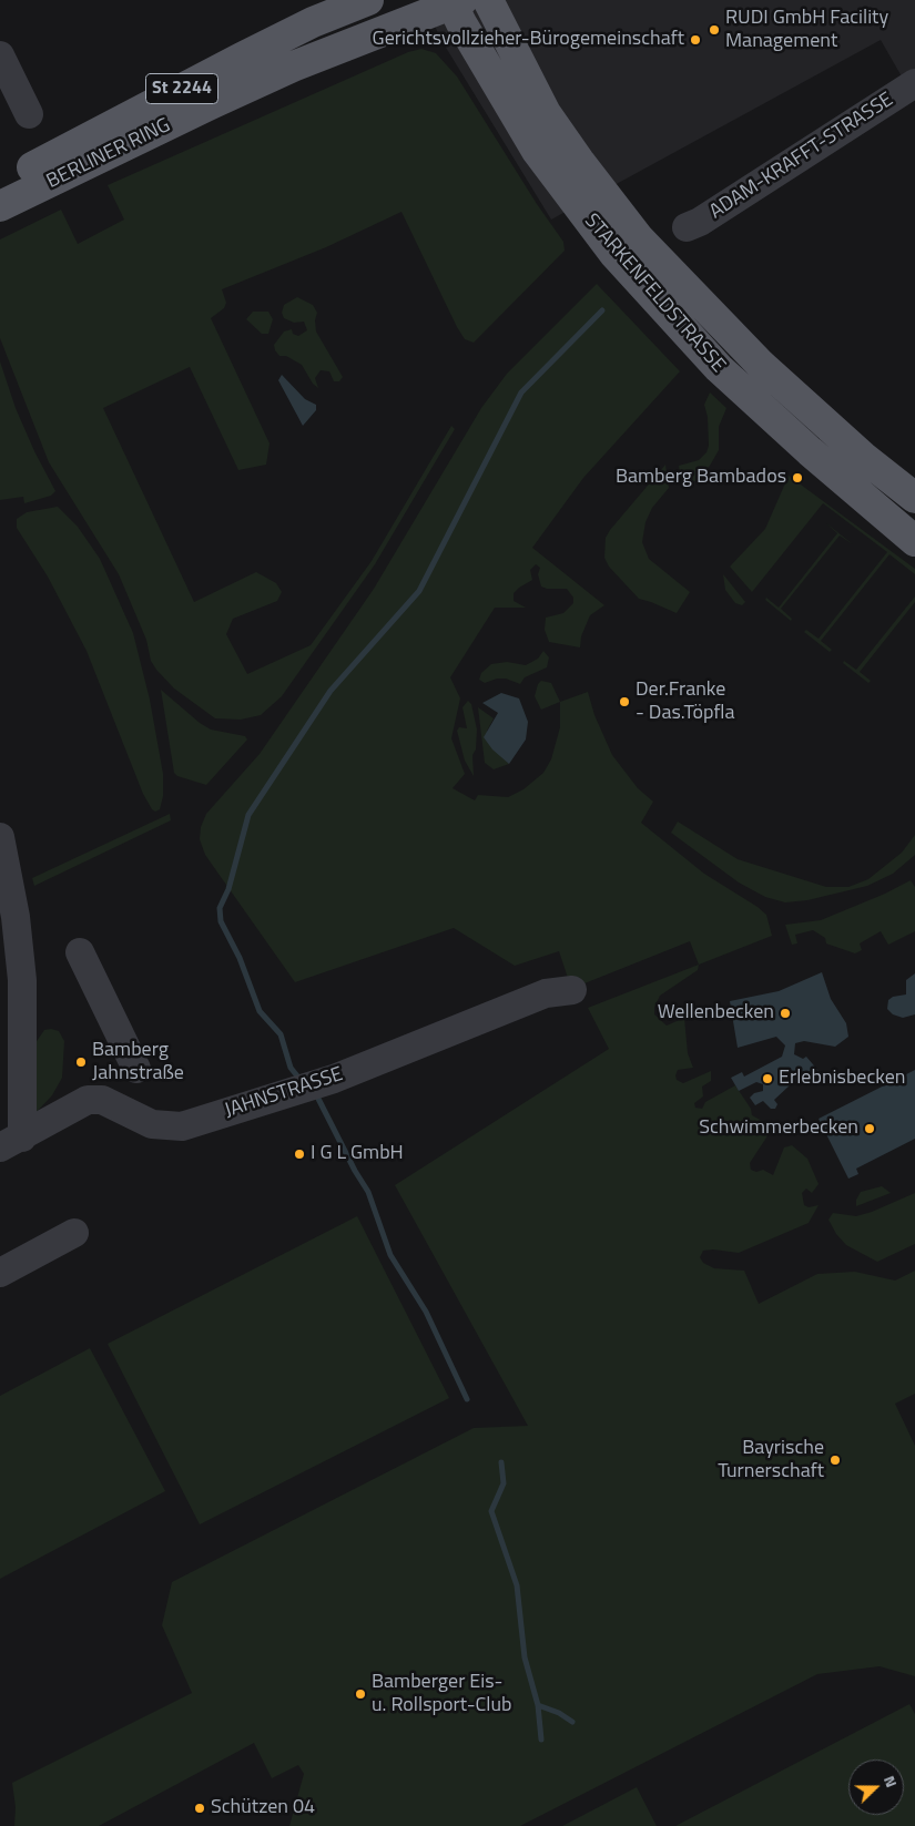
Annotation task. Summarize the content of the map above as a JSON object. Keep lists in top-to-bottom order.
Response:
{
  "streets": {
    "main road": ["St 2244", "BERLINER RING", "STARKENFELDSTRASSE"],
    "street": ["ADAM-KRAFFT-STRASSE", "JAHNSTRASSE"]
  },
  "crossings": [
    ["BERLINER RING", "STARKENFELDSTRASSE"]
  ],
  "places": [
    "RUDI GmbH Facility Management",
    "Gerichtsvollzieher-Bürogemeinschaft",
    "Bamberg Bambados",
    "Der.Franke - Das.Töpfla",
    "Wellenbecken",
    "Bamberg Jahnstraße",
    "Erlebnisbecken",
    "Schwimmerbecken",
    "I G L GmbH",
    "Bayrische Turnerschaft",
    "Bamberger Eis- u. Rollsport-Club",
    "Schützen 04"
  ],
  "north": "right"
}
